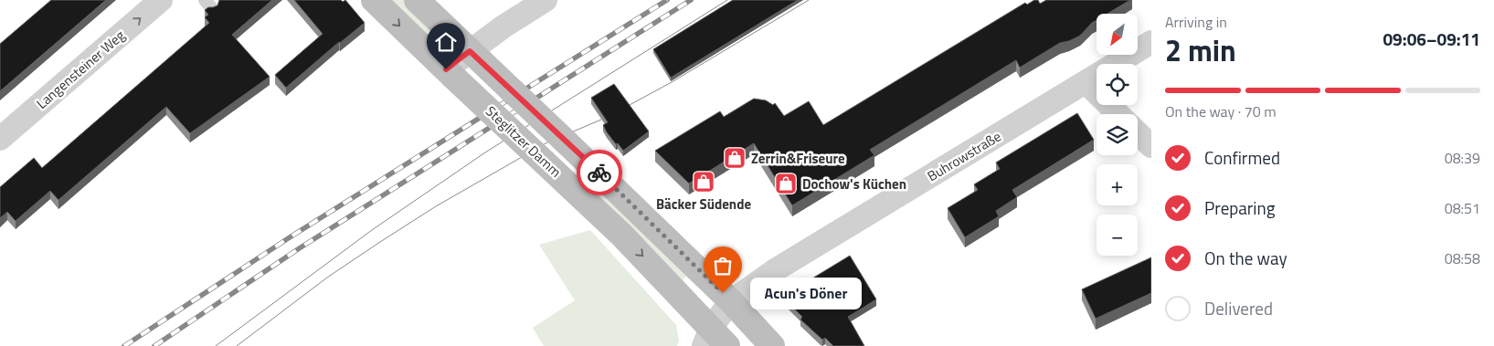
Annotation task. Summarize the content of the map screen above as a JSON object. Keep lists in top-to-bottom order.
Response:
{
  "streets": {
    "main road": ["Steglitzer Damm"],
    "street": ["Langensteiner Weg", "Buhrowstraße"]
  },
  "crossings": [
    ["Steglitzer Damm", "Buhrowstraße"]
  ],
  "one_way": ["Langensteiner Weg"],
  "places": {
    "shop": ["Zerrin&Friseure", "Bäcker Südende", "Dochow's Küchen"],
    "other": ["Acun's Döner"]
  },
  "north": "bottom left",
  "page": {
    "heading": ["2 min", "Arriving in", "09:06–09:11"],
    "map_buttons": ["+", "−"],
    "bar": "On the way · 70 m",
    "list": [
      ["Confirmed", "08:39"],
      ["Preparing", "08:51"],
      ["On the way", "08:58"],
      "Delivered"
    ],
    "bubble": "Acun's Döner"
  }
}
